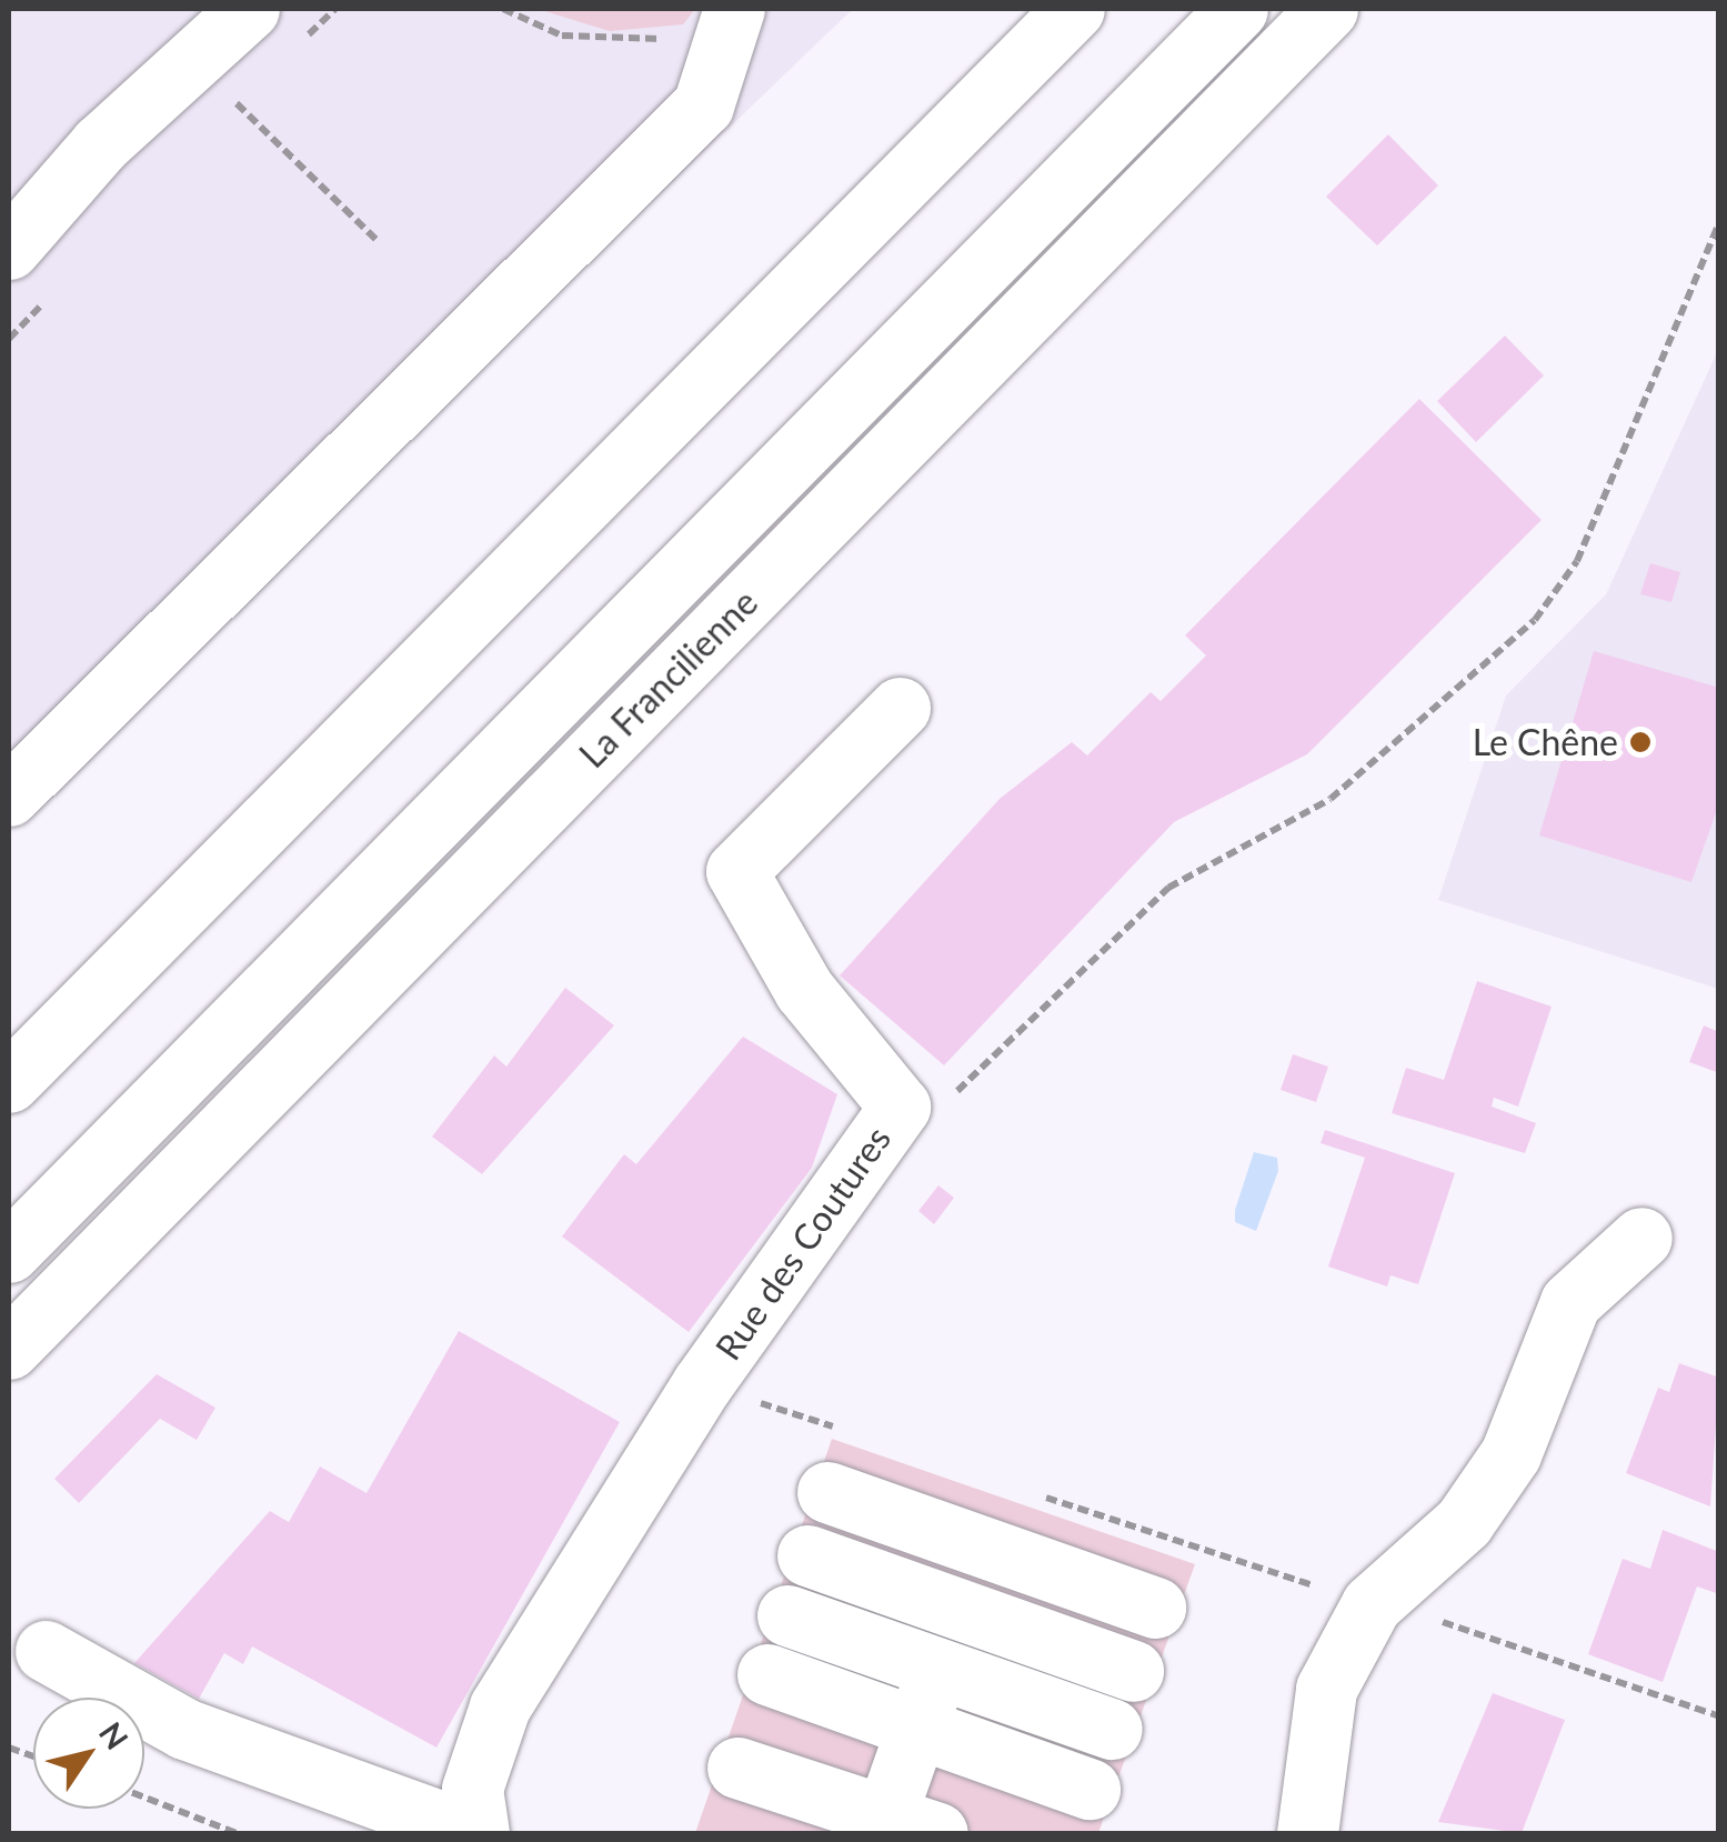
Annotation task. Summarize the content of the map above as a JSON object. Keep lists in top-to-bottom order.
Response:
{
  "streets": {
    "main road": ["La Francilienne", "Rue des Coutures"]
  },
  "places": ["Le Chêne"],
  "north": "top right"
}
